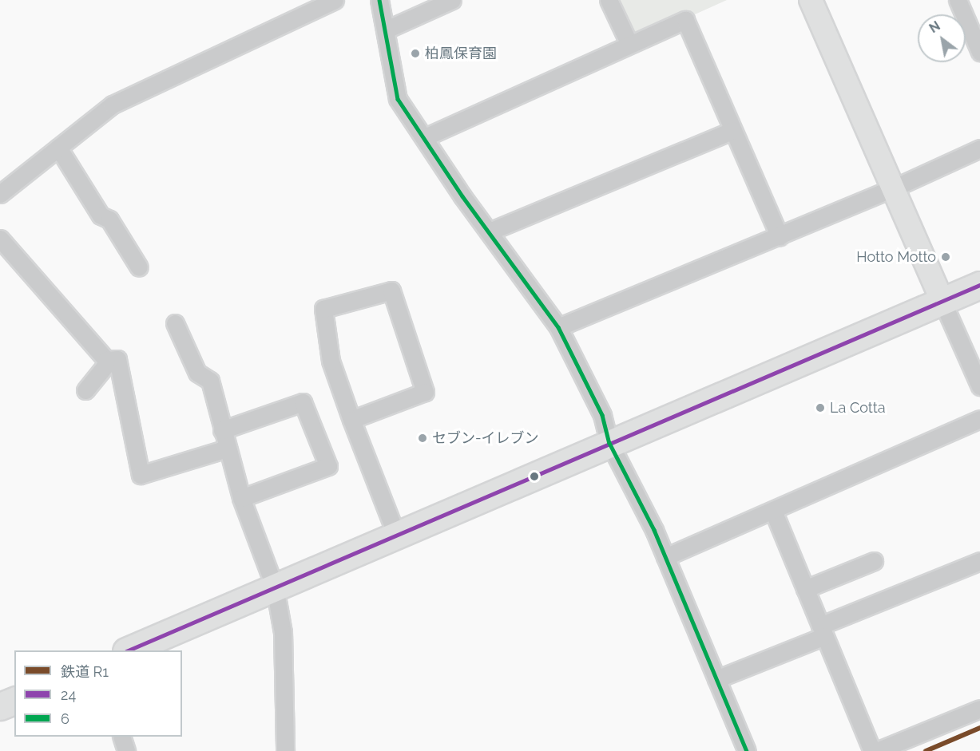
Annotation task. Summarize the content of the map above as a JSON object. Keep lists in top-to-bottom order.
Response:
{
  "places": [
    "柏鳳保育園",
    "Hotto Motto",
    "La Cotta",
    "セブン-イレブン"
  ],
  "lines": ["transit line 6", "transit line 24", "rail line R1"],
  "legend": ["鉄道 R1", "24", "6"],
  "north": "top left"
}
